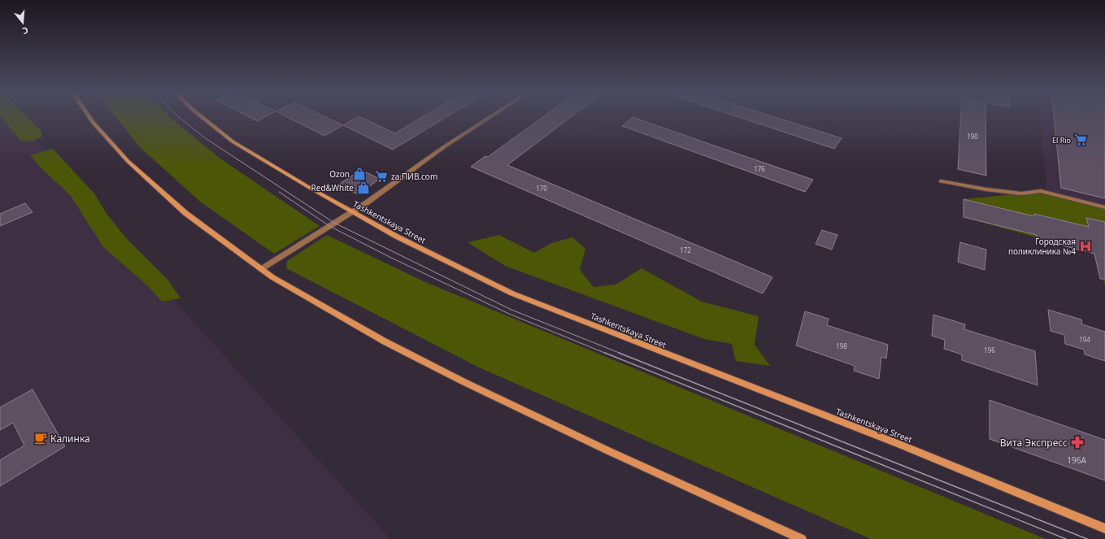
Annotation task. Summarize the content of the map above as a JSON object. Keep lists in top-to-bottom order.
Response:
{
  "streets": {
    "main road": ["Tashkentskaya Street"]
  },
  "places": {
    "supermarket": ["El Rio", "za.ПИВ.com"],
    "shop": ["Ozon", "Red&White"],
    "hospital": ["Городская поликлиника №4"],
    "cafe": ["Калинка"],
    "pharmacy": ["Вита Экспресс"]
  },
  "house_numbers": [
    "190",
    "176",
    "170",
    "172",
    "194",
    "198",
    "196",
    "196А"
  ],
  "north": "bottom"
}
